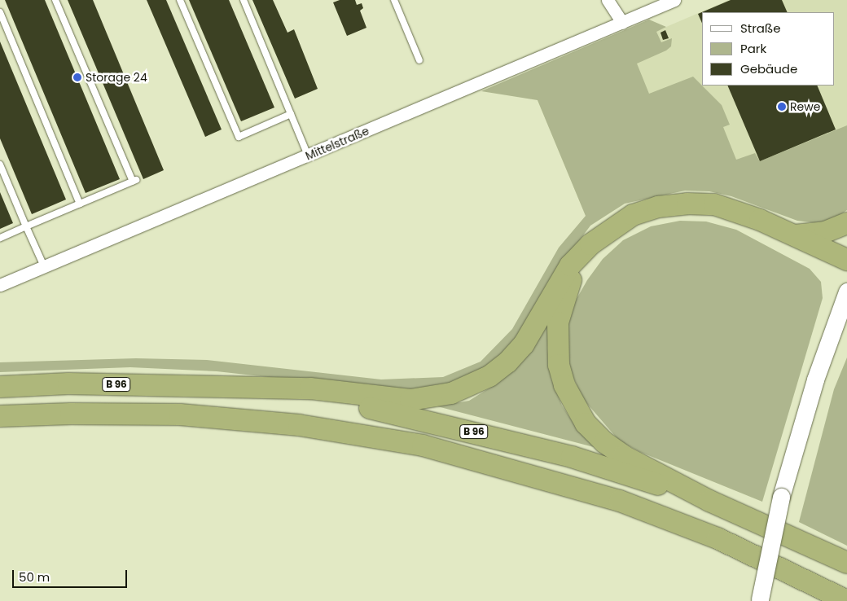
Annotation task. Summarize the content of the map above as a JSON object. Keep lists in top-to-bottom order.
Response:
{
  "streets": {
    "highway": ["B 96"],
    "street": ["Mittelstraße"]
  },
  "places": ["Storage 24", "Rewe"],
  "legend": ["Straße", "Park", "Gebäude"],
  "scale_bar": "50 m"
}
